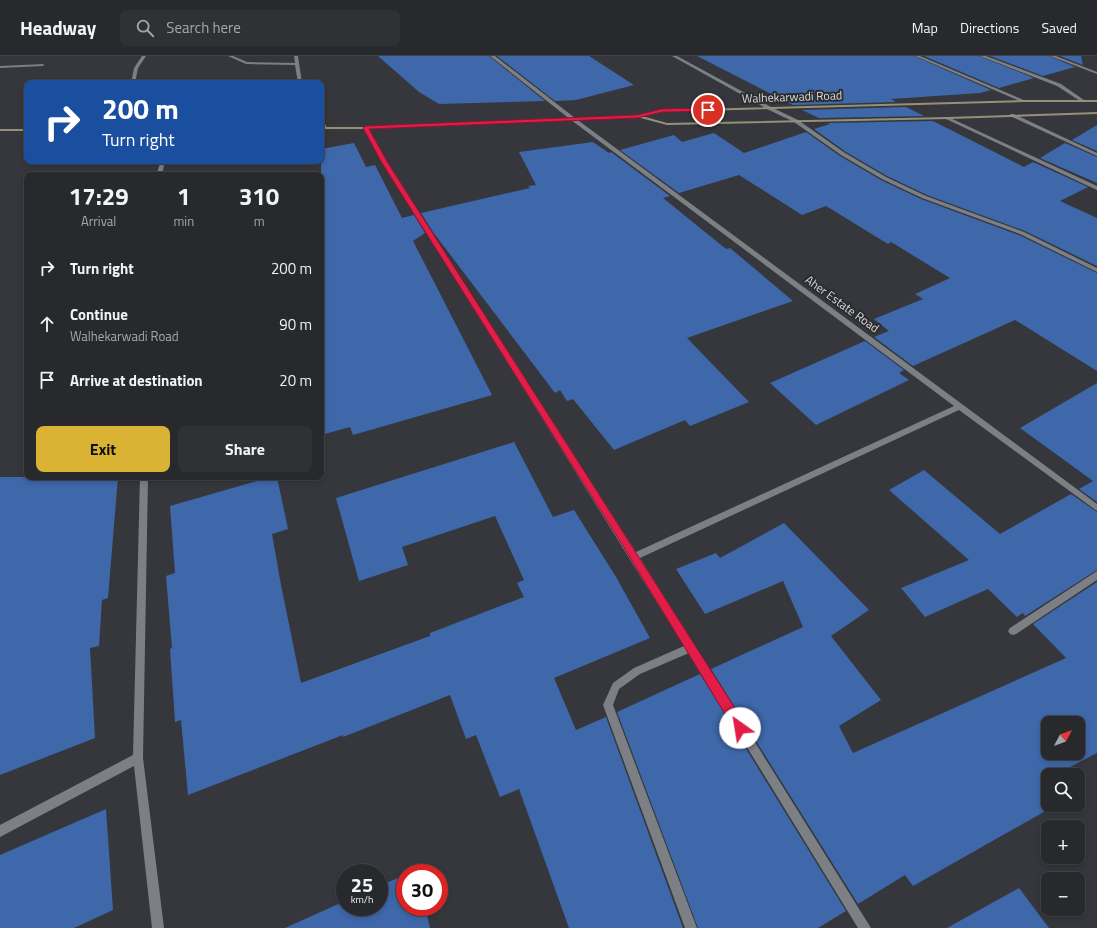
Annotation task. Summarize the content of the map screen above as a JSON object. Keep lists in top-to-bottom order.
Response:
{
  "streets": {
    "street": ["Walhekarwadi Road", "Aher Estate Road"]
  },
  "north": "top right",
  "page": {
    "header": "Headway",
    "search": "Search here",
    "nav": ["Map", "Directions", "Saved"],
    "turn": ["200 m", "Turn right"],
    "eta": [
      "17:29",
      "Arrival",
      "1",
      "min",
      "310",
      "m"
    ],
    "list": [
      {
        "name": "Turn right",
        "value": "200 m"
      },
      {
        "name": "Continue",
        "note": "Walhekarwadi Road",
        "value": "90 m"
      },
      {
        "name": "Arrive at destination",
        "value": "20 m"
      }
    ],
    "buttons": ["Exit", "Share"],
    "map_buttons": ["+", "−"],
    "speed": "25 km/h",
    "limit": "30"
  }
}
